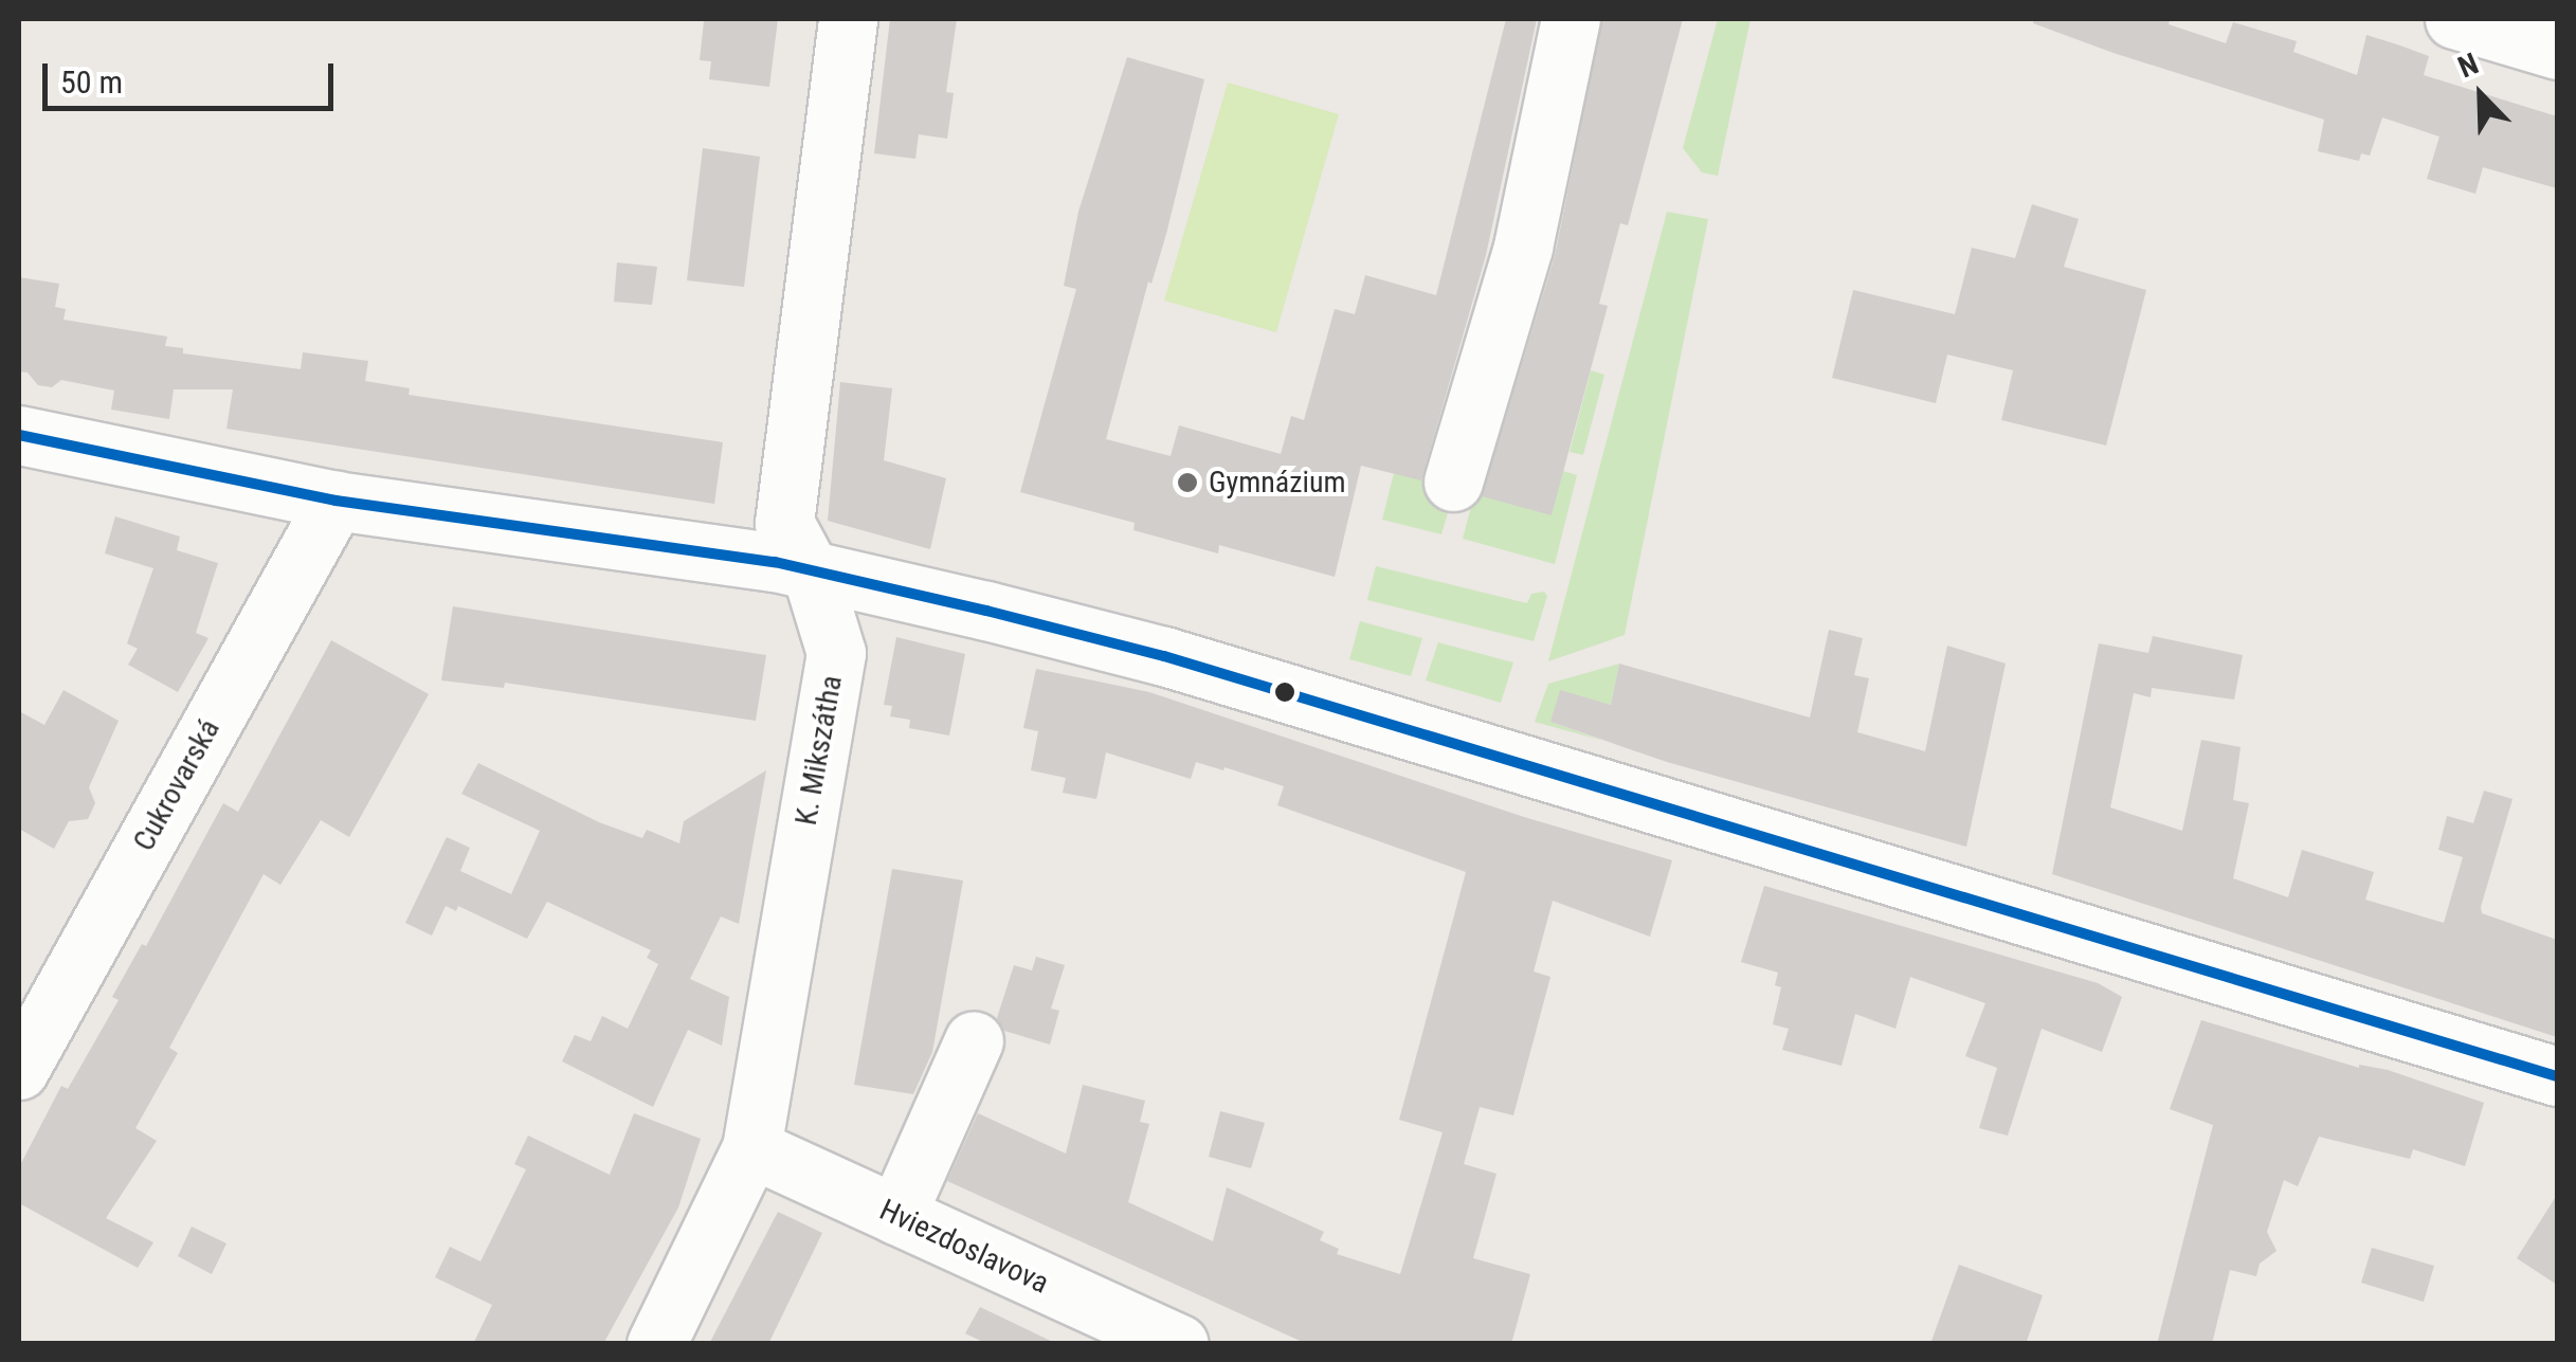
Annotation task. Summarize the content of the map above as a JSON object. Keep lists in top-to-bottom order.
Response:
{
  "streets": {
    "street": ["K. Mikszátha", "Cukrovarská", "Hviezdoslavova"]
  },
  "crossings": [
    ["K. Mikszátha", "Hviezdoslavova"]
  ],
  "places": ["Gymnázium"],
  "scale_bar": "50 m",
  "north": "top left"
}
